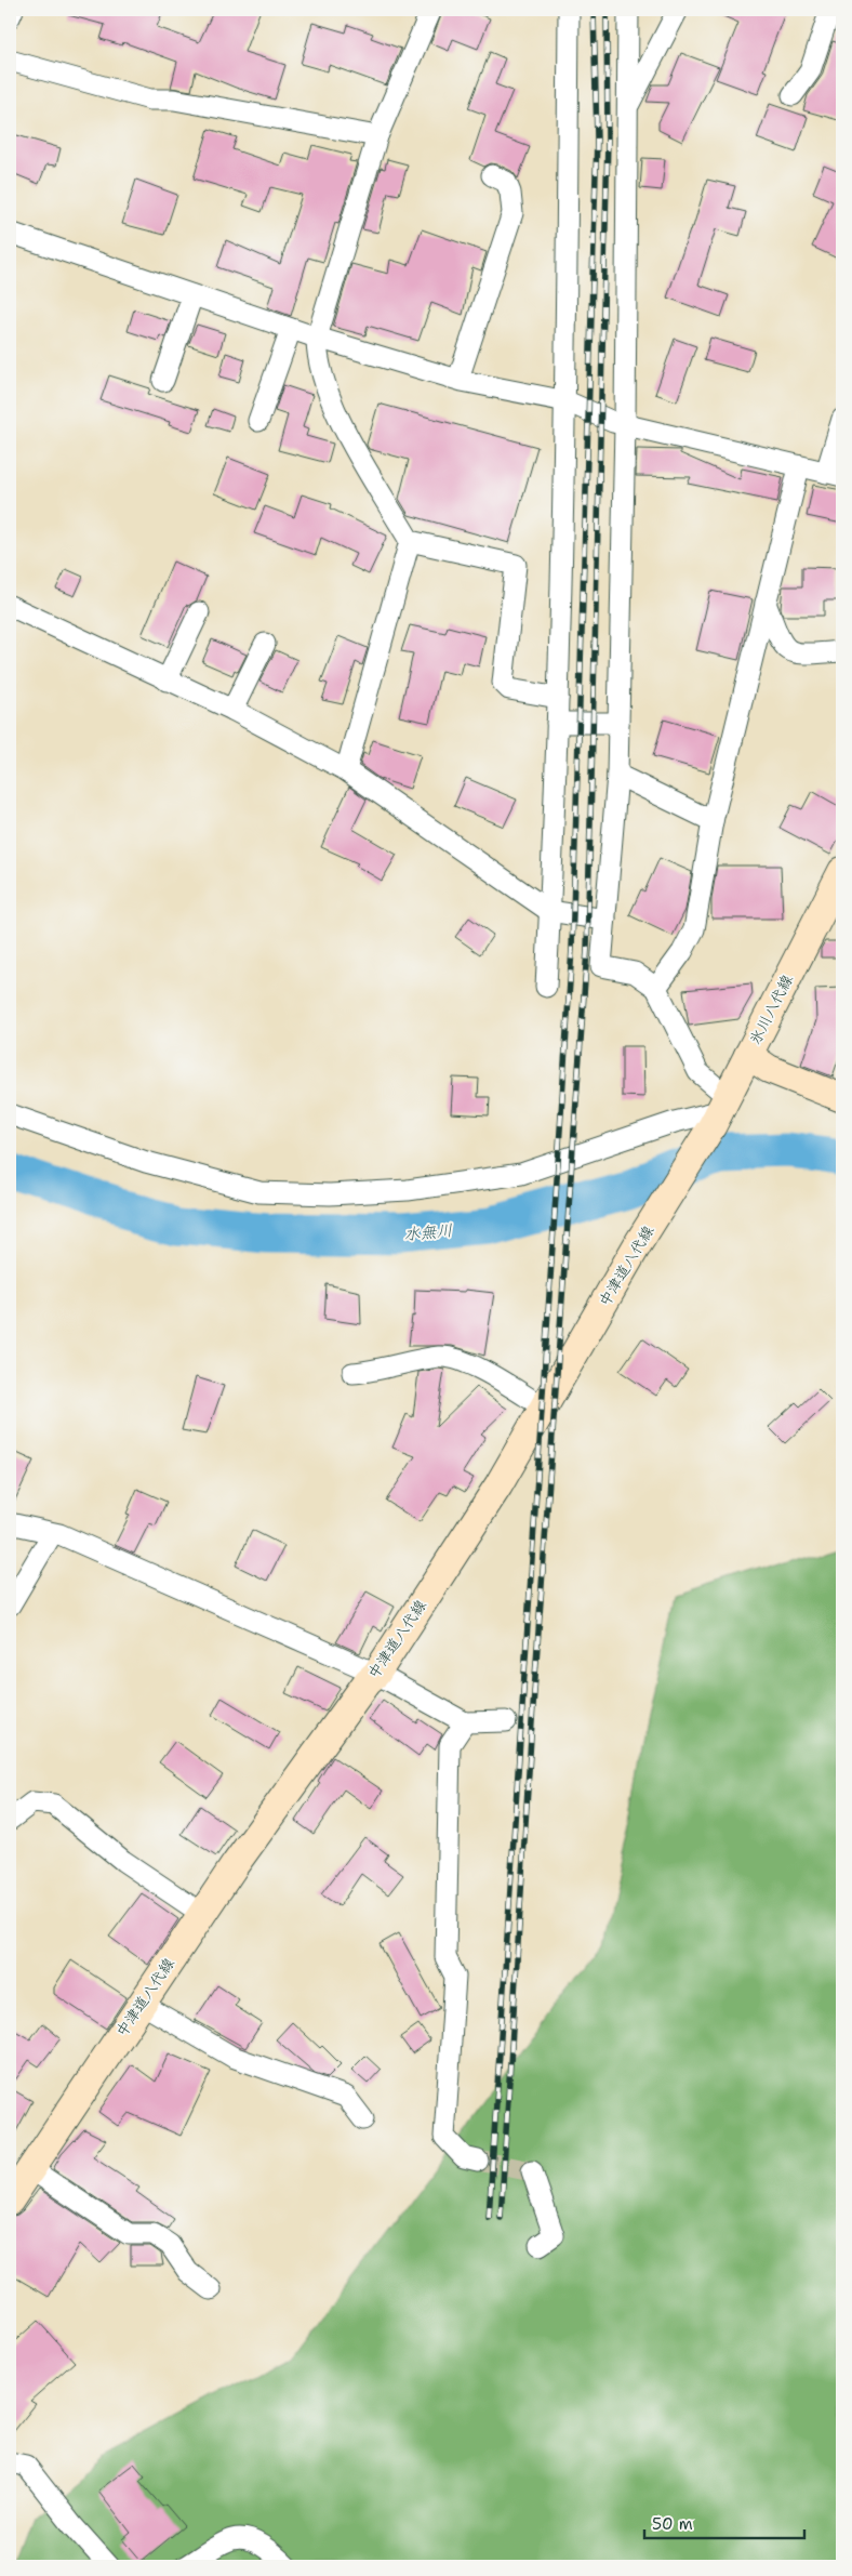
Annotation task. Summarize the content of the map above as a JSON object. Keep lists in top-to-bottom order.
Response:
{
  "streets": {
    "main road": ["氷川八代線", "中津道八代線"]
  },
  "crossings": [
    ["氷川八代線", "中津道八代線"]
  ],
  "water": ["水無川"],
  "scale_bar": "50 m"
}
